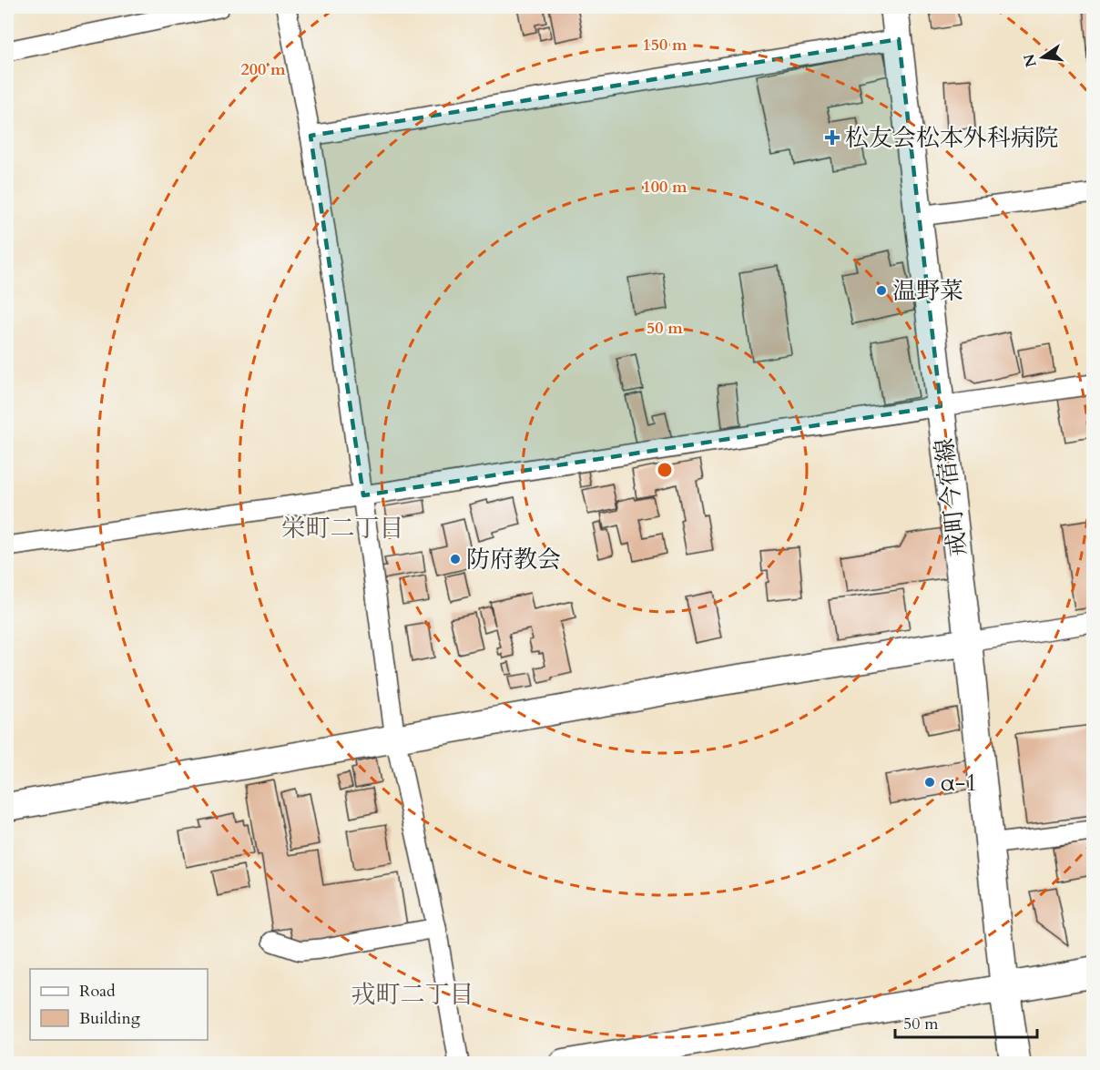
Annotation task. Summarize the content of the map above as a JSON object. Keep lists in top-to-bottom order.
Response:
{
  "streets": {
    "street": ["戒町今宿線"]
  },
  "districts": ["栄町二丁目", "戎町二丁目"],
  "places": {
    "health": ["松友会松本外科病院"],
    "other": ["温野菜", "防府教会", "α-1"]
  },
  "legend": ["Road", "Building"],
  "scale_bar": "50 m",
  "north": "left",
  "rings": [
    "150 m",
    "200 m",
    "100 m",
    "50 m"
  ]
}
